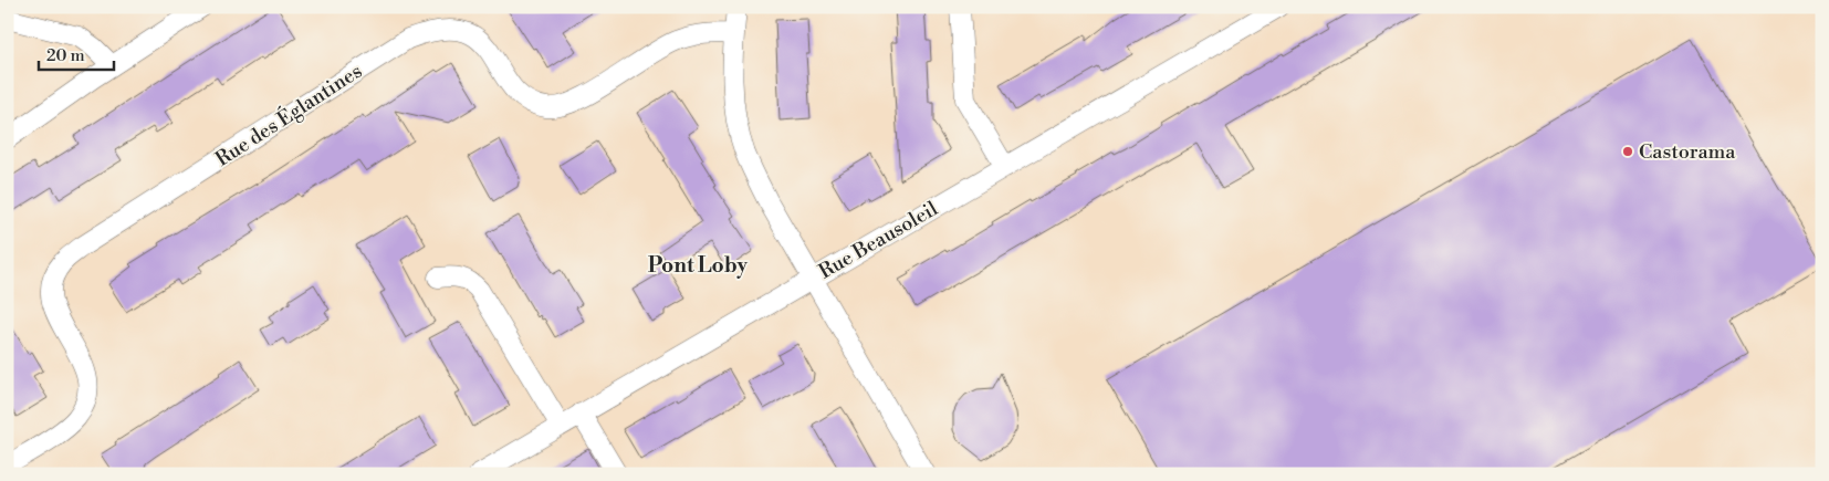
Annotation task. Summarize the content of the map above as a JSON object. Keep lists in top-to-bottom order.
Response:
{
  "streets": {
    "street": ["Rue des Églantines", "Rue Beausoleil"]
  },
  "districts": ["Pont Loby"],
  "places": ["Castorama"],
  "scale_bar": "20 m"
}
